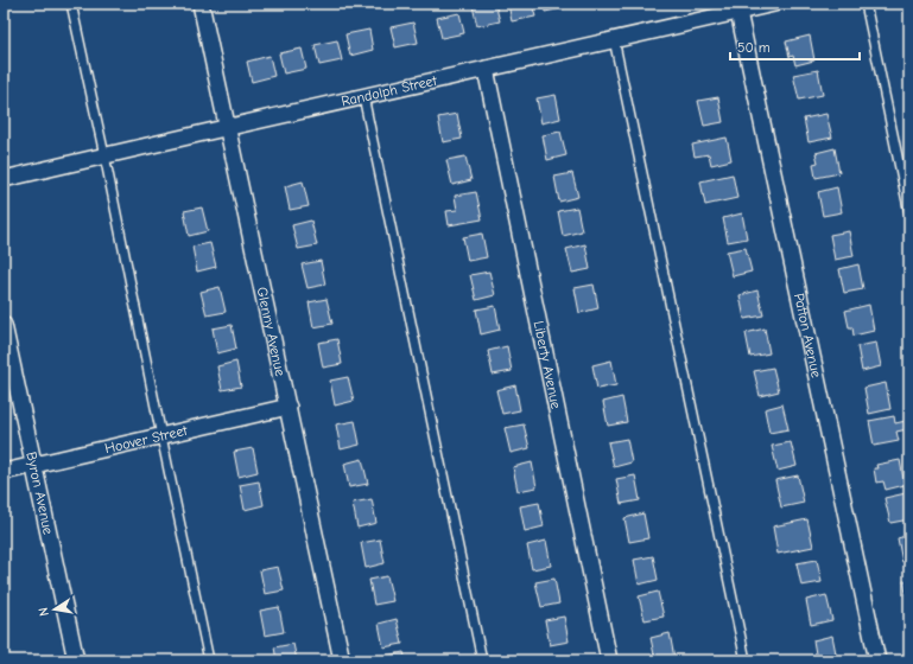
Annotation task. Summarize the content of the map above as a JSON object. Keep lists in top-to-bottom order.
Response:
{
  "streets": {
    "street": [
      "Randolph Street",
      "Glenny Avenue",
      "Patton Avenue",
      "Liberty Avenue",
      "Hoover Street",
      "Byron Avenue"
    ]
  },
  "crossings": [
    ["Randolph Street", "Glenny Avenue"],
    ["Randolph Street", "Patton Avenue"],
    ["Randolph Street", "Liberty Avenue"],
    ["Glenny Avenue", "Hoover Street"],
    ["Hoover Street", "Byron Avenue"]
  ],
  "scale_bar": "50 m",
  "north": "left"
}
